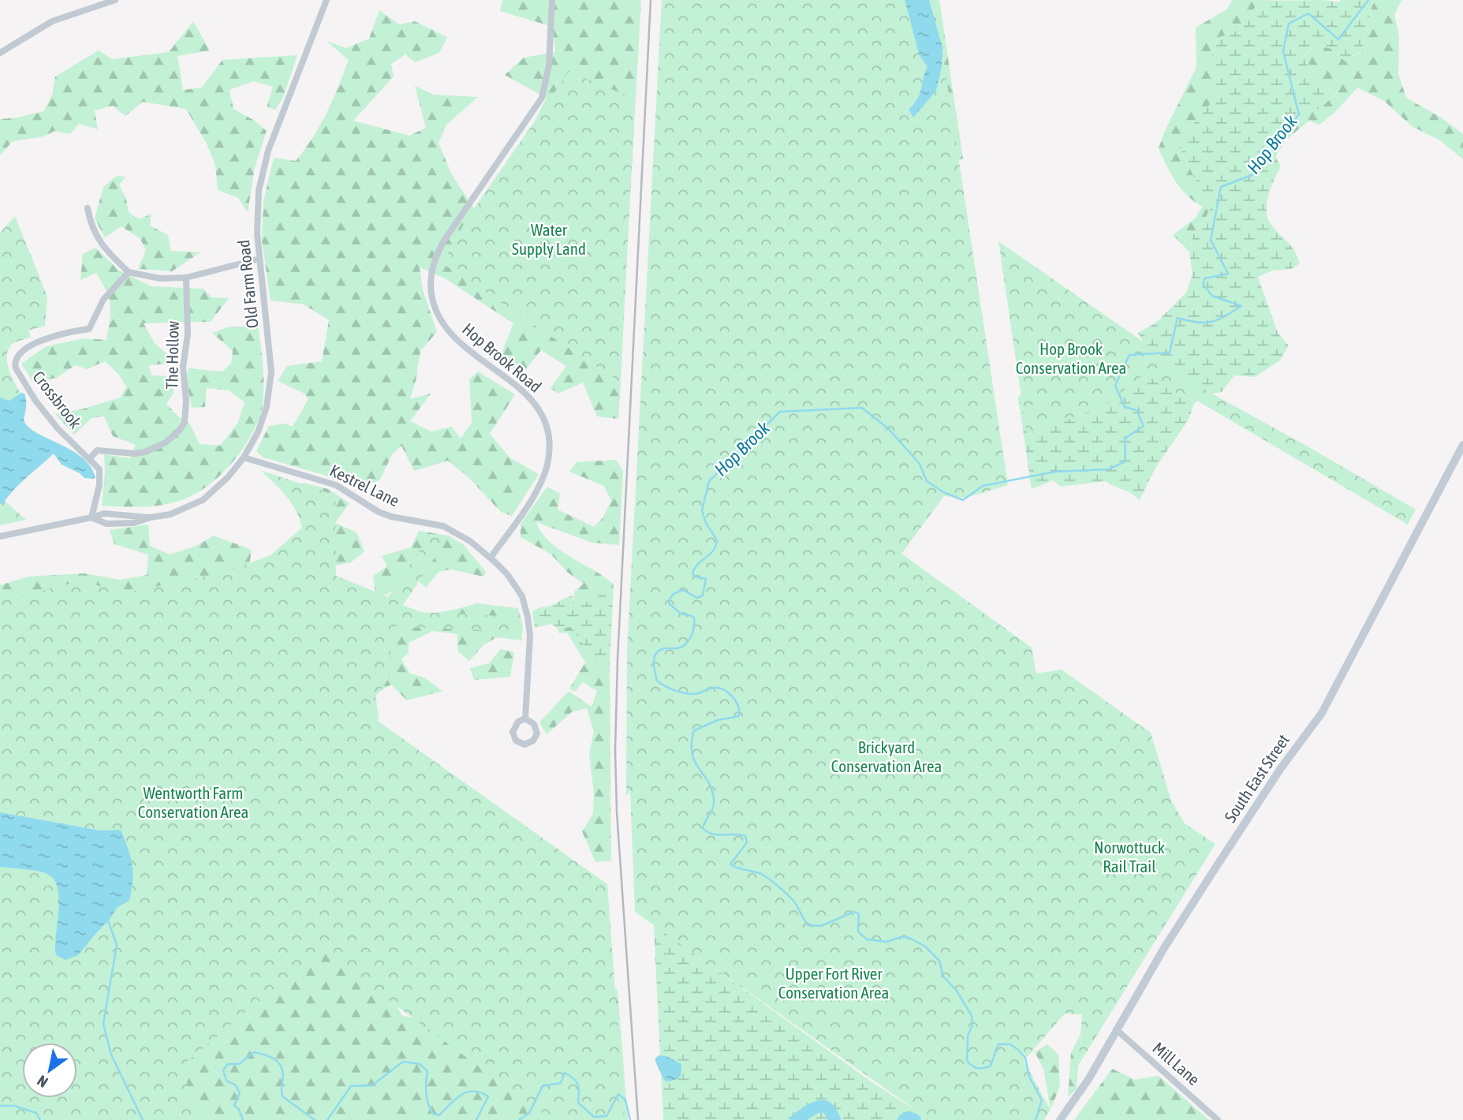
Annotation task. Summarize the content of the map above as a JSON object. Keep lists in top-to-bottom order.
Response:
{
  "streets": {
    "main road": ["South East Street"],
    "street": [
      "Old Farm Road",
      "The Hollow",
      "Hop Brook Road",
      "Crossbrook",
      "Kestrel Lane",
      "Mill Lane"
    ]
  },
  "crossings": [
    ["Old Farm Road", "Crossbrook"],
    ["Old Farm Road", "Kestrel Lane"],
    ["The Hollow", "Crossbrook"],
    ["Hop Brook Road", "Kestrel Lane"],
    ["South East Street", "Mill Lane"]
  ],
  "water": ["Hop Brook"],
  "parks": [
    "Water Supply Land",
    "Hop Brook Conservation Area",
    "Brickyard Conservation Area",
    "Wentworth Farm Conservation Area",
    "Norwottuck Rail Trail",
    "Upper Fort River Conservation Area"
  ],
  "north": "bottom left"
}
